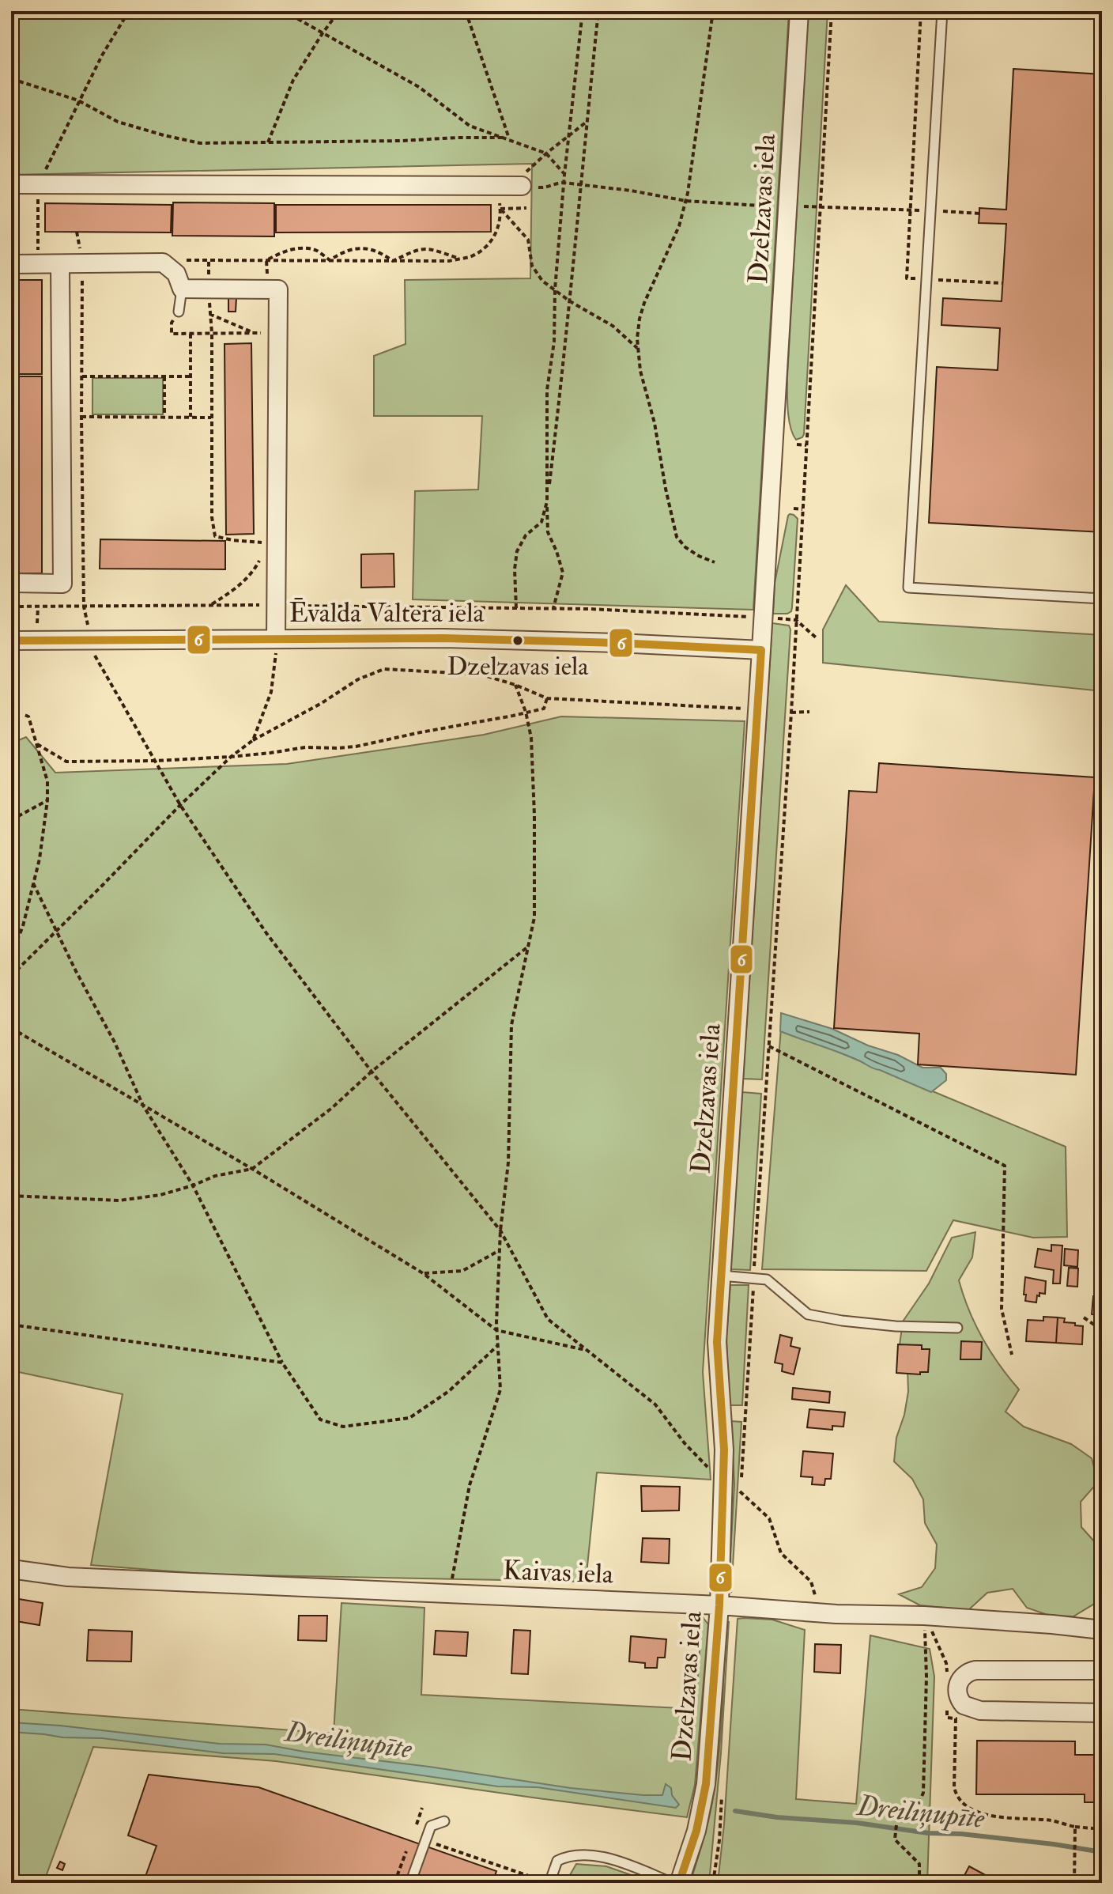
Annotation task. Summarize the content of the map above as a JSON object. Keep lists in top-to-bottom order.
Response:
{
  "streets": {
    "street": ["Dzelzavas iela", "Ēvalda Valtera iela", "Kaivas iela"]
  },
  "crossings": [
    ["Dzelzavas iela", "Ēvalda Valtera iela"],
    ["Dzelzavas iela", "Kaivas iela"]
  ],
  "water": ["Dreiliņupīte"],
  "places": ["Dzelzavas iela"],
  "lines": ["transit line 6"]
}
